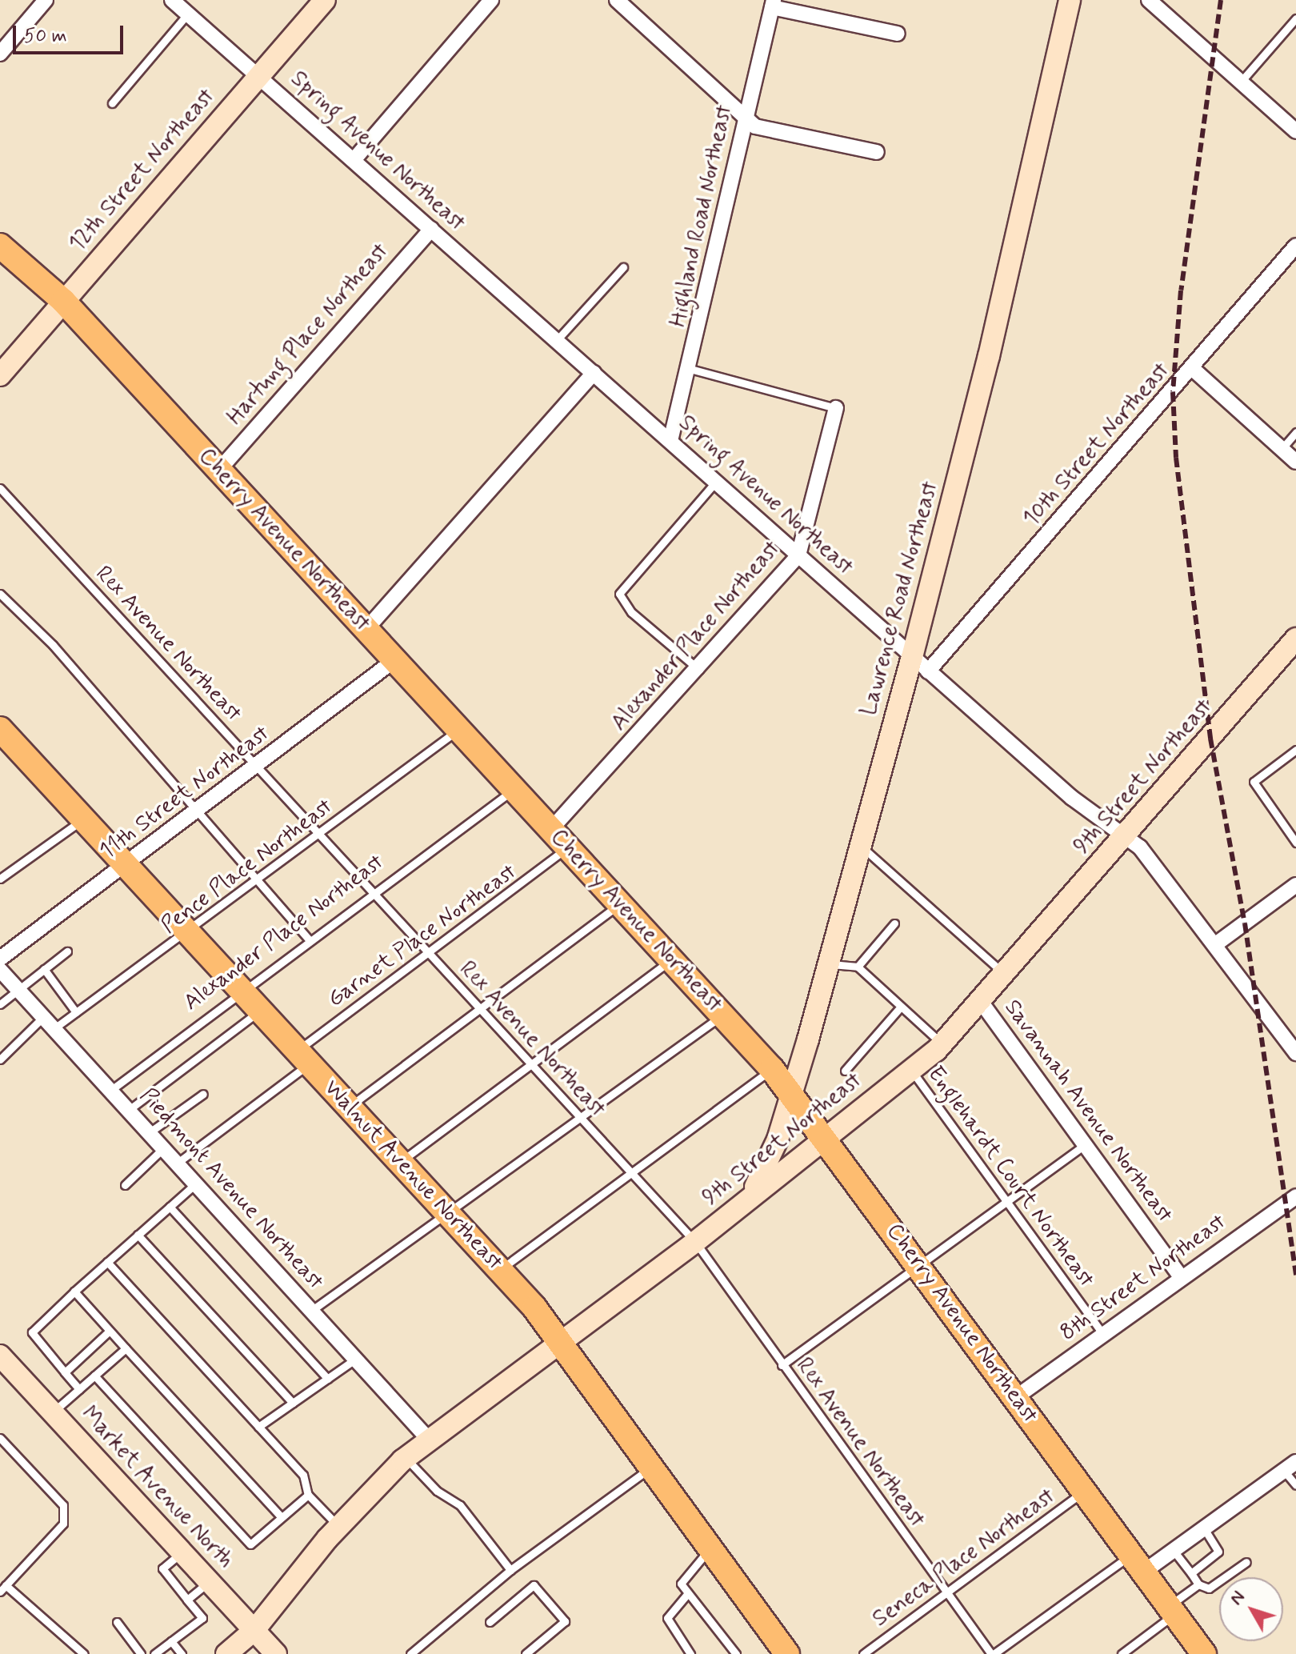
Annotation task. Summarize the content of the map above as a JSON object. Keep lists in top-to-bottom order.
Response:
{
  "streets": {
    "main road": ["Cherry Avenue Northeast", "Walnut Avenue Northeast"],
    "street": [
      "Spring Avenue Northeast",
      "12th Street Northeast",
      "Highland Road Northeast",
      "Hartung Place Northeast",
      "10th Street Northeast",
      "Lawrence Road Northeast",
      "Alexander Place Northeast",
      "9th Street Northeast",
      "11th Street Northeast",
      "Savannah Avenue Northeast",
      "Piedmont Avenue Northeast",
      "8th Street Northeast",
      "Market Avenue North"
    ],
    "lane": [
      "Rex Avenue Northeast",
      "Pence Place Northeast",
      "Garnet Place Northeast",
      "Englehardt Court Northeast",
      "Seneca Place Northeast"
    ]
  },
  "crossings": [
    ["Spring Avenue Northeast", "12th Street Northeast"],
    ["Spring Avenue Northeast", "Highland Road Northeast"],
    ["Spring Avenue Northeast", "Hartung Place Northeast"],
    ["Spring Avenue Northeast", "10th Street Northeast"],
    ["Spring Avenue Northeast", "Lawrence Road Northeast"],
    ["Spring Avenue Northeast", "Alexander Place Northeast"],
    ["Spring Avenue Northeast", "9th Street Northeast"],
    ["12th Street Northeast", "Cherry Avenue Northeast"],
    ["Hartung Place Northeast", "Cherry Avenue Northeast"],
    ["Cherry Avenue Northeast", "Lawrence Road Northeast"],
    ["Cherry Avenue Northeast", "Alexander Place Northeast"],
    ["Cherry Avenue Northeast", "9th Street Northeast"],
    ["Cherry Avenue Northeast", "11th Street Northeast"],
    ["Cherry Avenue Northeast", "Pence Place Northeast"],
    ["Cherry Avenue Northeast", "Garnet Place Northeast"],
    ["Cherry Avenue Northeast", "8th Street Northeast"],
    ["Cherry Avenue Northeast", "Seneca Place Northeast"],
    ["Lawrence Road Northeast", "9th Street Northeast"],
    ["Lawrence Road Northeast", "Savannah Avenue Northeast"],
    ["Alexander Place Northeast", "Rex Avenue Northeast"],
    ["Alexander Place Northeast", "Walnut Avenue Northeast"],
    ["Alexander Place Northeast", "Piedmont Avenue Northeast"],
    ["Rex Avenue Northeast", "9th Street Northeast"],
    ["Rex Avenue Northeast", "11th Street Northeast"],
    ["Rex Avenue Northeast", "Pence Place Northeast"],
    ["Rex Avenue Northeast", "Garnet Place Northeast"],
    ["Rex Avenue Northeast", "Seneca Place Northeast"],
    ["9th Street Northeast", "Savannah Avenue Northeast"],
    ["9th Street Northeast", "Walnut Avenue Northeast"],
    ["9th Street Northeast", "Englehardt Court Northeast"],
    ["9th Street Northeast", "Piedmont Avenue Northeast"],
    ["9th Street Northeast", "Market Avenue North"],
    ["11th Street Northeast", "Walnut Avenue Northeast"],
    ["Pence Place Northeast", "Walnut Avenue Northeast"],
    ["Pence Place Northeast", "Piedmont Avenue Northeast"],
    ["Garnet Place Northeast", "Walnut Avenue Northeast"],
    ["Garnet Place Northeast", "Piedmont Avenue Northeast"],
    ["Savannah Avenue Northeast", "8th Street Northeast"],
    ["Englehardt Court Northeast", "8th Street Northeast"]
  ],
  "scale_bar": "50 m",
  "north": "top left"
}
